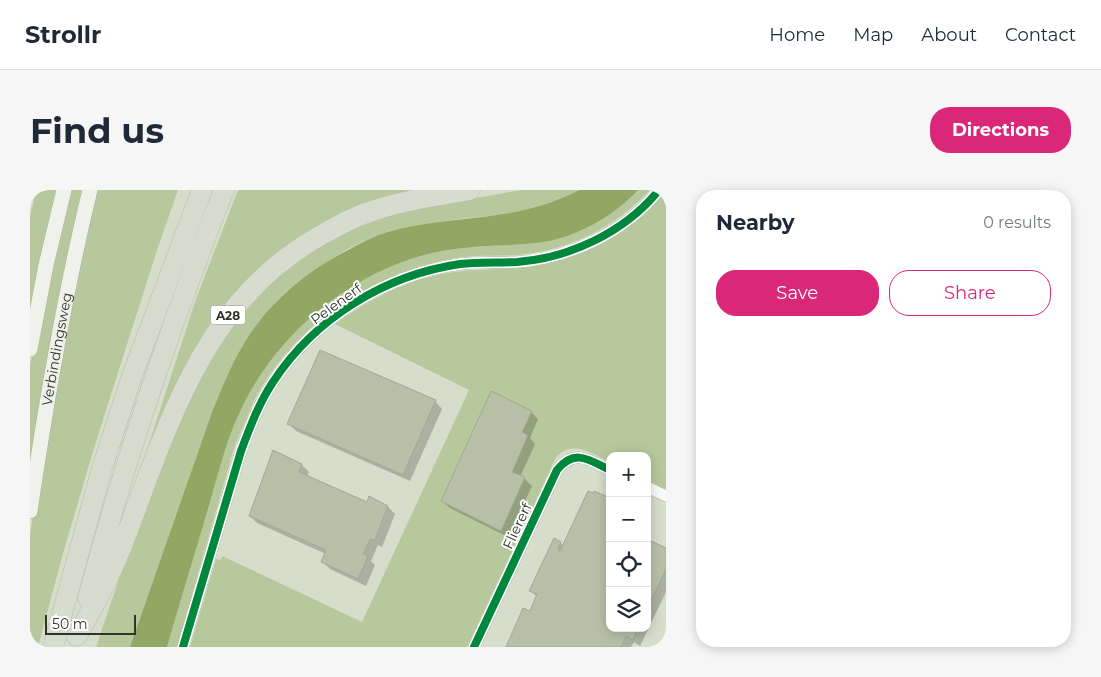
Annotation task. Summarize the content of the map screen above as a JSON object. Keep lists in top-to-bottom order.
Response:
{
  "streets": {
    "highway": ["A28"],
    "main road": ["Verbindingsweg"],
    "street": ["Pelenerf", "Fliererf"]
  },
  "scale_bar": "50 m",
  "page": {
    "header": "Strollr",
    "nav": [
      "Home",
      "Map",
      "About",
      "Contact"
    ],
    "buttons": [
      "Directions",
      ["Save", "Share"]
    ],
    "title": "Find us",
    "heading": ["Nearby", "0 results"],
    "map_buttons": ["+", "−"],
    "scale": "50 m"
  }
}
